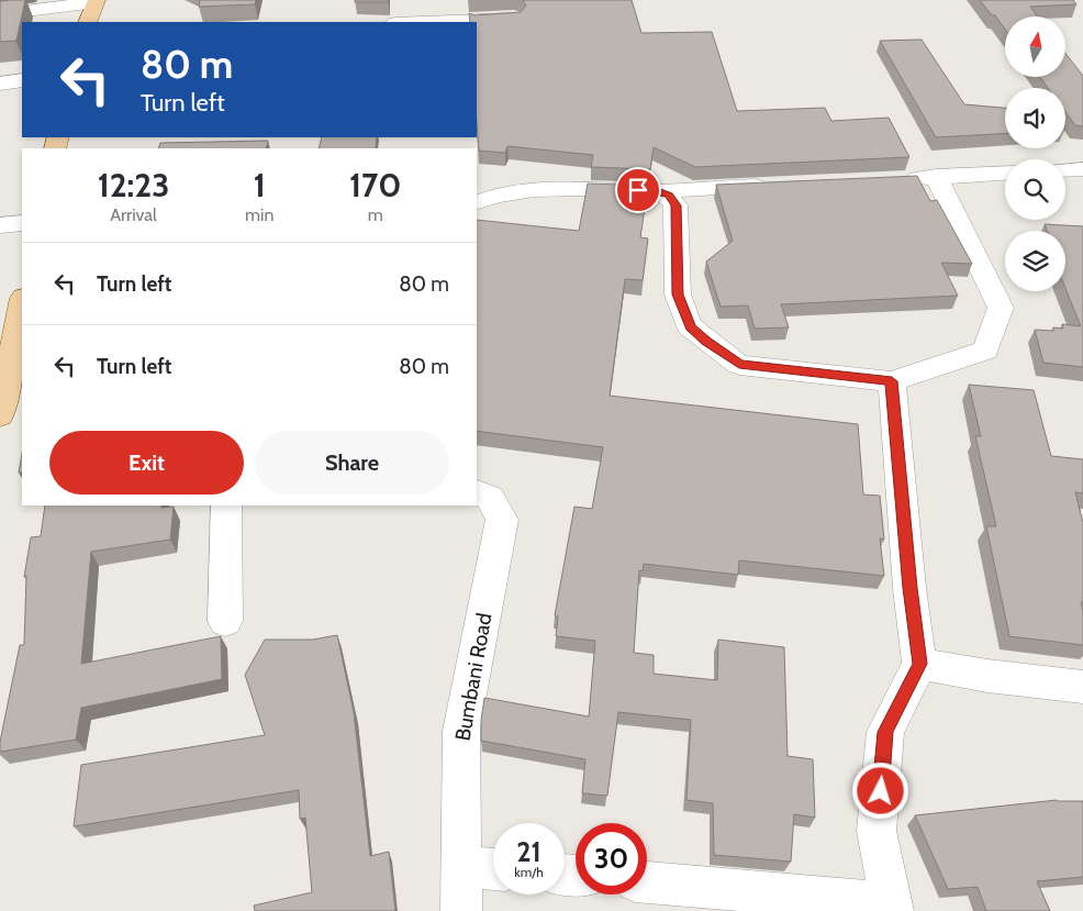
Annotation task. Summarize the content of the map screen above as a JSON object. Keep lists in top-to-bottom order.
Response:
{
  "streets": {
    "street": ["Bumbani Road"]
  },
  "north": "top",
  "page": {
    "turn": ["80 m", "Turn left"],
    "eta": [
      "12:23",
      "Arrival",
      "1",
      "min",
      "170",
      "m"
    ],
    "list": [
      {
        "name": "Turn left",
        "value": "80 m"
      },
      {
        "name": "Turn left",
        "value": "80 m"
      }
    ],
    "buttons": ["Exit", "Share"],
    "speed": "21 km/h",
    "limit": "30"
  }
}
